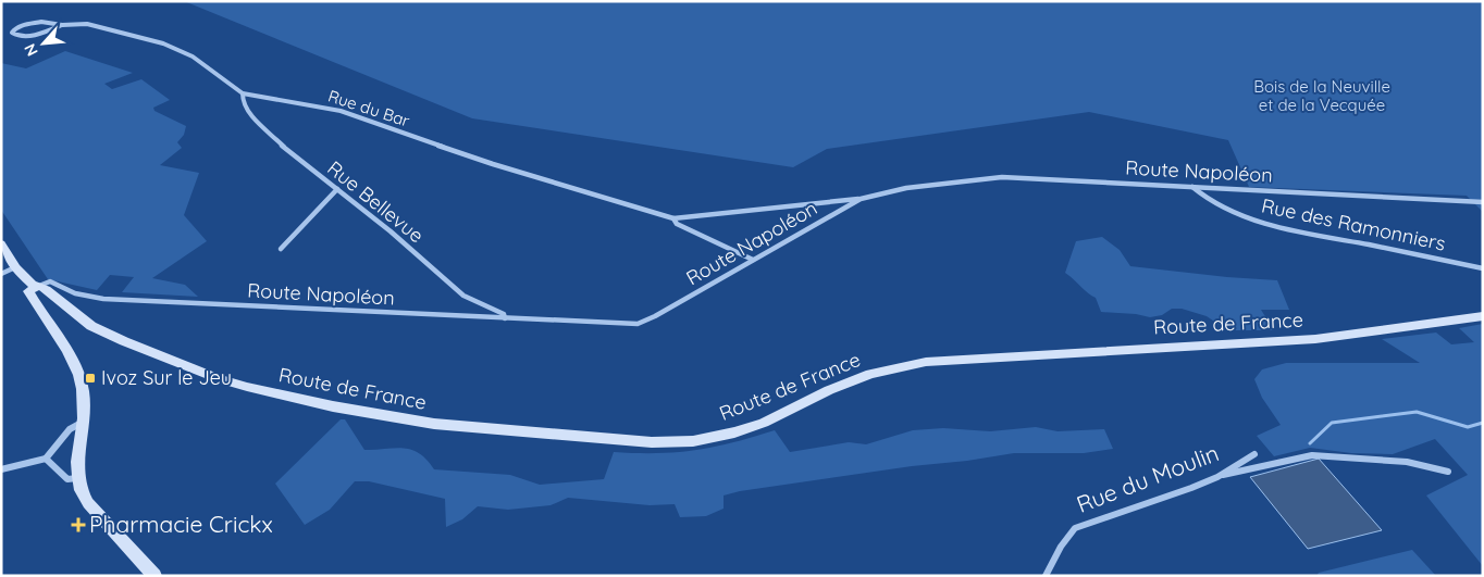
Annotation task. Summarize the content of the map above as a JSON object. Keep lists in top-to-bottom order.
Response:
{
  "streets": {
    "main road": ["Route de France"],
    "street": [
      "Rue du Bar",
      "Route Napoléon",
      "Rue Bellevue",
      "Rue des Ramonniers",
      "Rue du Moulin"
    ]
  },
  "crossings": [
    ["Rue du Bar", "Route Napoléon"],
    ["Rue du Bar", "Rue Bellevue"],
    ["Route Napoléon", "Rue Bellevue"],
    ["Route Napoléon", "Rue des Ramonniers"],
    ["Route Napoléon", "Route de France"]
  ],
  "parks": ["Bois de la Neuville et de la Vecquée"],
  "places": {
    "transit": ["Ivoz Sur le Jeu"],
    "health": ["Pharmacie Crickx"]
  },
  "north": "bottom left"
}
